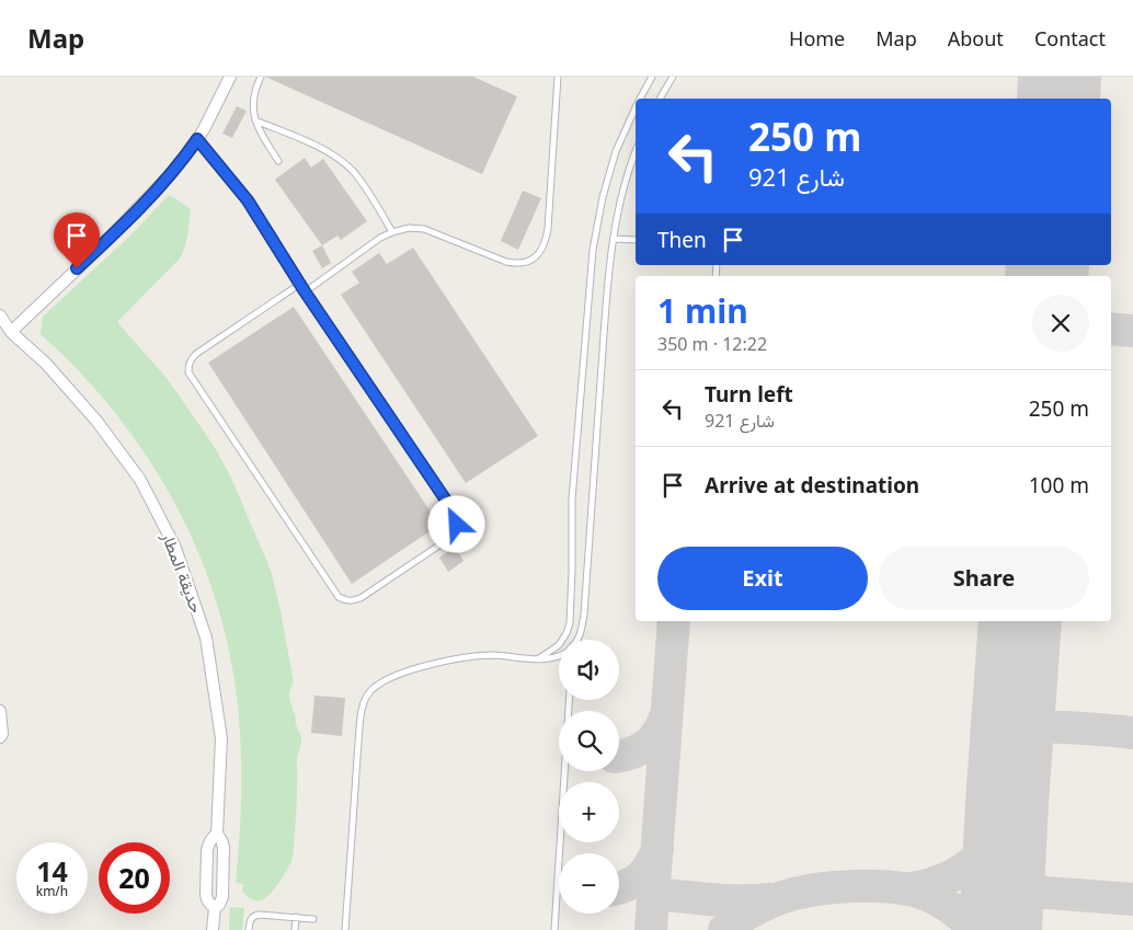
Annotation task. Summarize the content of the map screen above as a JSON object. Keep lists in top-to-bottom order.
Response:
{
  "streets": {
    "street": ["حديقة المطار"]
  },
  "page": {
    "header": "Map",
    "nav": [
      "Home",
      "Map",
      "About",
      "Contact"
    ],
    "turn": ["250 m", "شارع 921"],
    "then": "Then",
    "heading": ["1 min", "350 m · 12:22"],
    "list": [
      {
        "name": "Turn left",
        "note": "شارع 921",
        "value": "250 m"
      },
      {
        "name": "Arrive at destination",
        "value": "100 m"
      }
    ],
    "buttons": ["Exit", "Share"],
    "map_buttons": ["+", "−"],
    "speed": "14 km/h",
    "limit": "20"
  }
}
